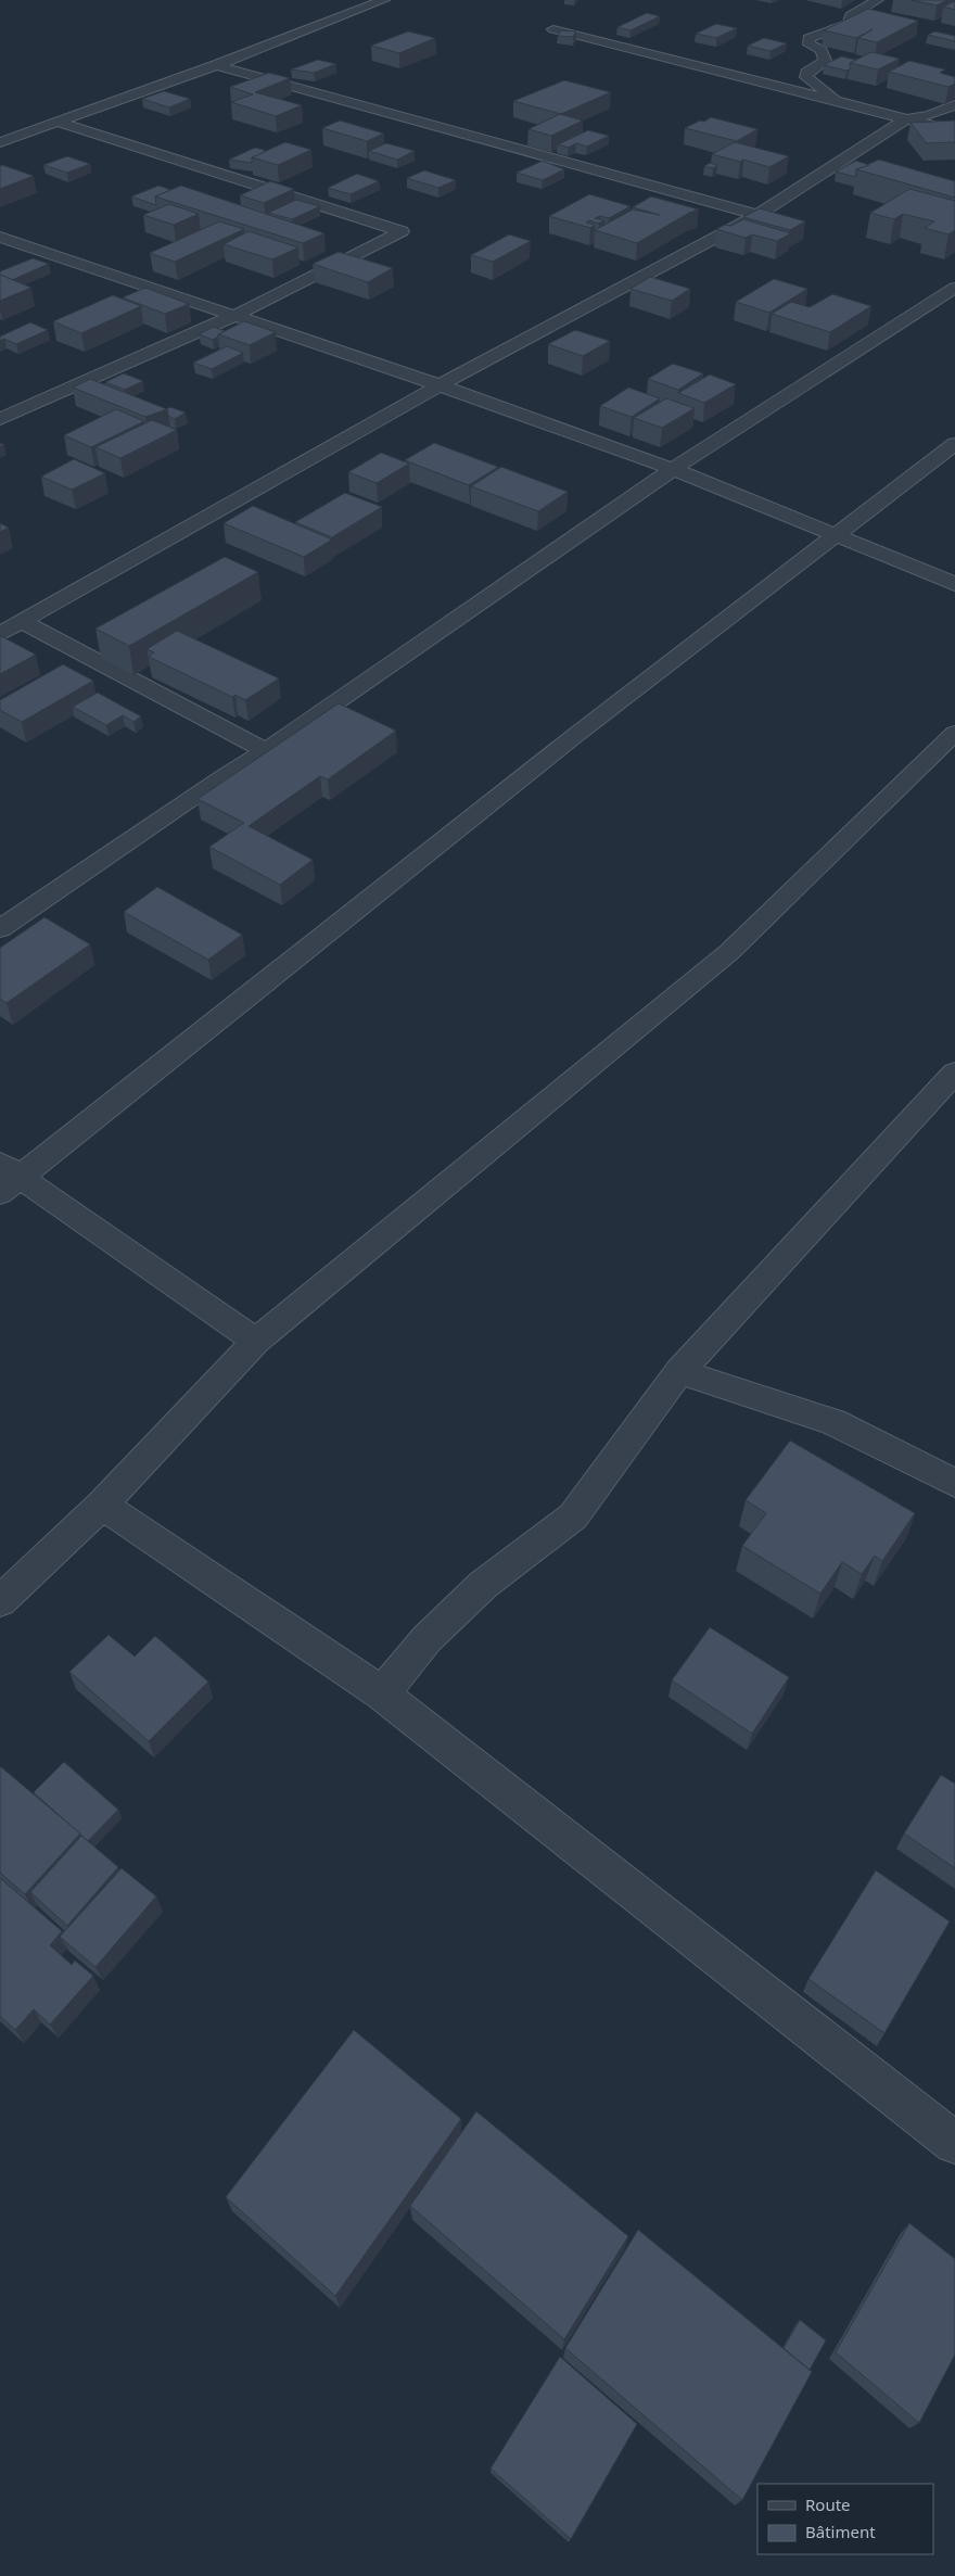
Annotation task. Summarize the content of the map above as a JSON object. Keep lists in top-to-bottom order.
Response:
{
  "legend": ["Route", "Bâtiment"]
}
